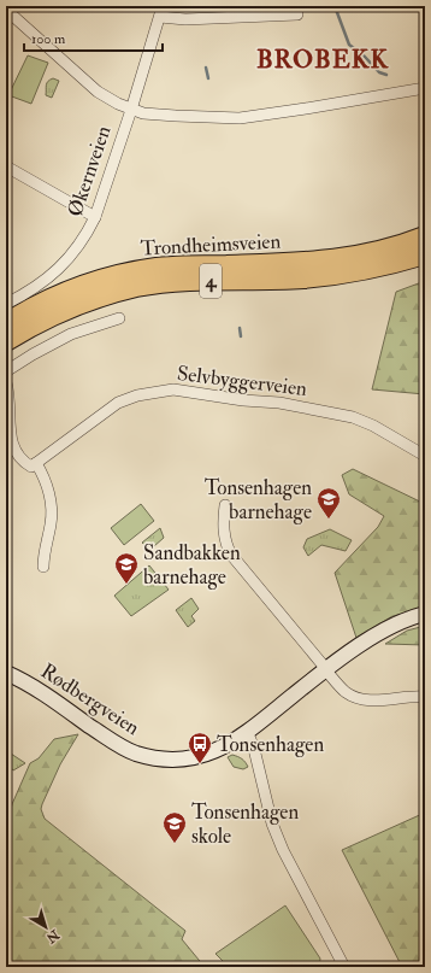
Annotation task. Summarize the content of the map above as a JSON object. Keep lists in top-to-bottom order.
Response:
{
  "streets": {
    "highway": ["Trondheimsveien", "4"],
    "street": ["Økernveien", "Selvbyggerveien", "Rødbergveien"]
  },
  "districts": ["BROBEKK"],
  "places": {
    "school or university": ["Tonsenhagen barnehage", "Sandbakken barnehage", "Tonsenhagen skole"],
    "bus stop": ["Tonsenhagen"]
  },
  "scale_bar": "100 m",
  "north": "bottom right"
}
